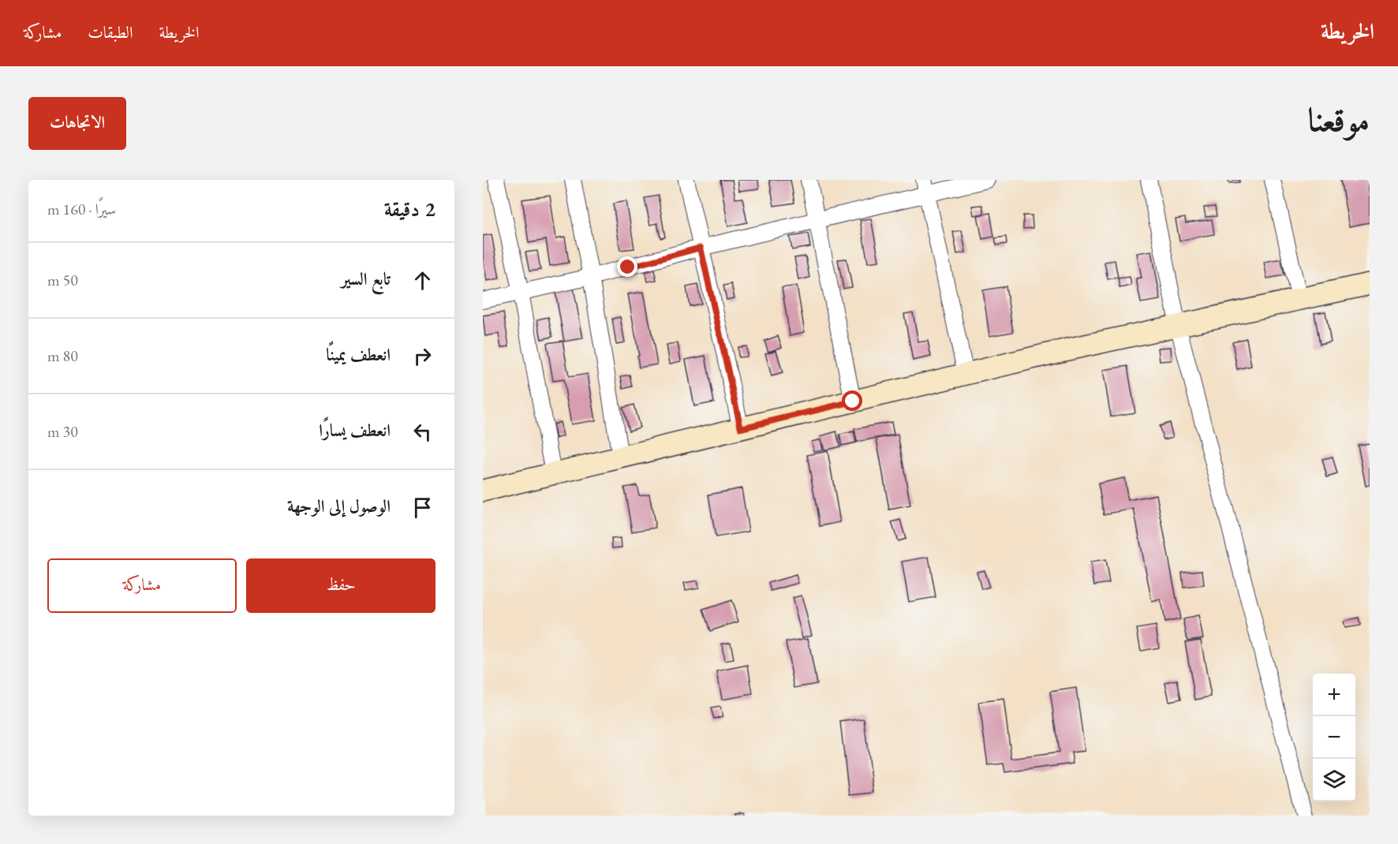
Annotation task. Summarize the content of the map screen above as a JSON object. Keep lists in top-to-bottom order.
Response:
{
  "page": {
    "header": "الخريطة",
    "nav": ["الخريطة", "الطبقات", "مشاركة"],
    "title": "موقعنا",
    "buttons": [
      "الاتجاهات",
      ["حفظ", "مشاركة"]
    ],
    "heading": ["2 دقيقة", "سيرًا · 160 m"],
    "list": [
      ["تابع السير", "50 m"],
      ["انعطف يمينًا", "80 m"],
      ["انعطف يسارًا", "30 m"],
      "الوصول إلى الوجهة"
    ],
    "map_buttons": ["+", "−"]
  }
}
